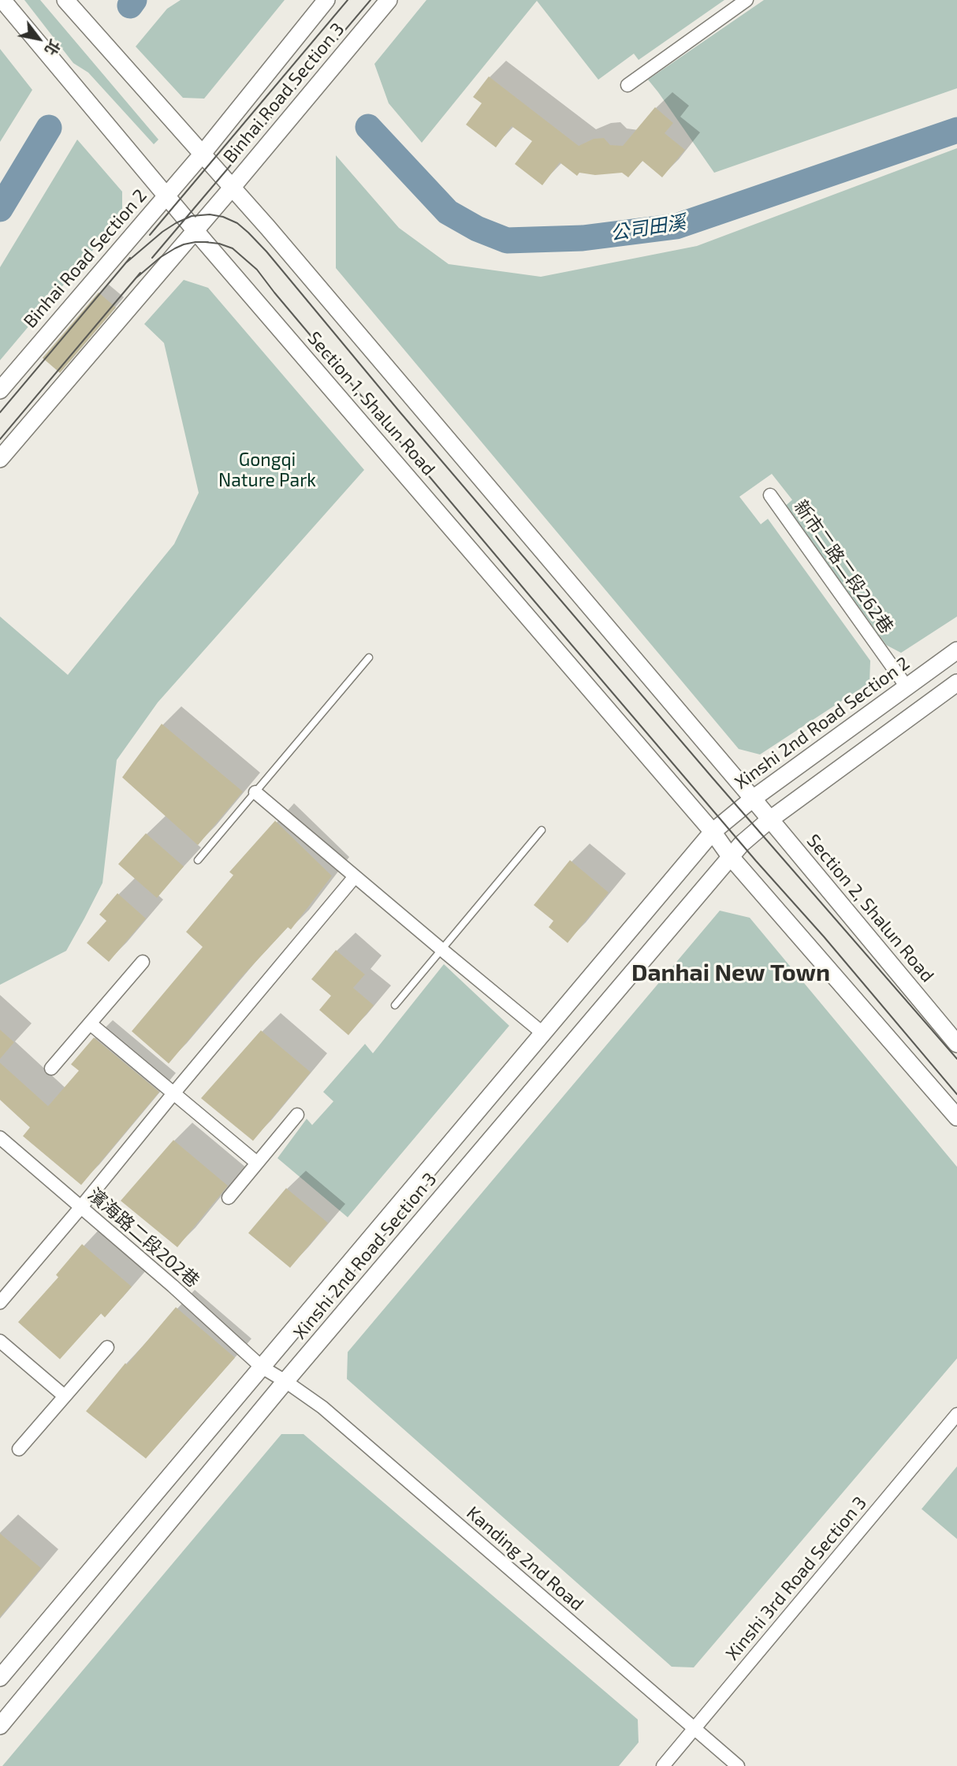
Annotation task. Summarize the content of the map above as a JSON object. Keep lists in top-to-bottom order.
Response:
{
  "streets": {
    "street": [
      "Binhai Road Section 3",
      "Binhai Road Section 2",
      "Section 1, Shalun Road",
      "新市二路二段262巷",
      "Xinshi 2nd Road Section 2",
      "Section 2, Shalun Road",
      "濱海路二段202巷",
      "Xinshi 2nd Road Section 3",
      "Kanding 2nd Road",
      "Xinshi 3rd Road Section 3"
    ]
  },
  "crossings": [
    ["Binhai Road Section 3", "Binhai Road Section 2"],
    ["Binhai Road Section 3", "Section 1, Shalun Road"],
    ["Binhai Road Section 2", "Section 1, Shalun Road"],
    ["Section 1, Shalun Road", "Xinshi 2nd Road Section 2"],
    ["Section 1, Shalun Road", "Section 2, Shalun Road"],
    ["Section 1, Shalun Road", "Xinshi 2nd Road Section 3"],
    ["新市二路二段262巷", "Xinshi 2nd Road Section 2"],
    ["Xinshi 2nd Road Section 2", "Section 2, Shalun Road"],
    ["Xinshi 2nd Road Section 2", "Xinshi 2nd Road Section 3"],
    ["Section 2, Shalun Road", "Xinshi 2nd Road Section 3"],
    ["濱海路二段202巷", "Xinshi 2nd Road Section 3"],
    ["濱海路二段202巷", "Kanding 2nd Road"],
    ["Xinshi 2nd Road Section 3", "Kanding 2nd Road"],
    ["Kanding 2nd Road", "Xinshi 3rd Road Section 3"]
  ],
  "districts": ["Danhai New Town"],
  "water": ["公司田溪"],
  "parks": ["Gongqi Nature Park"],
  "north": "bottom right"
}
